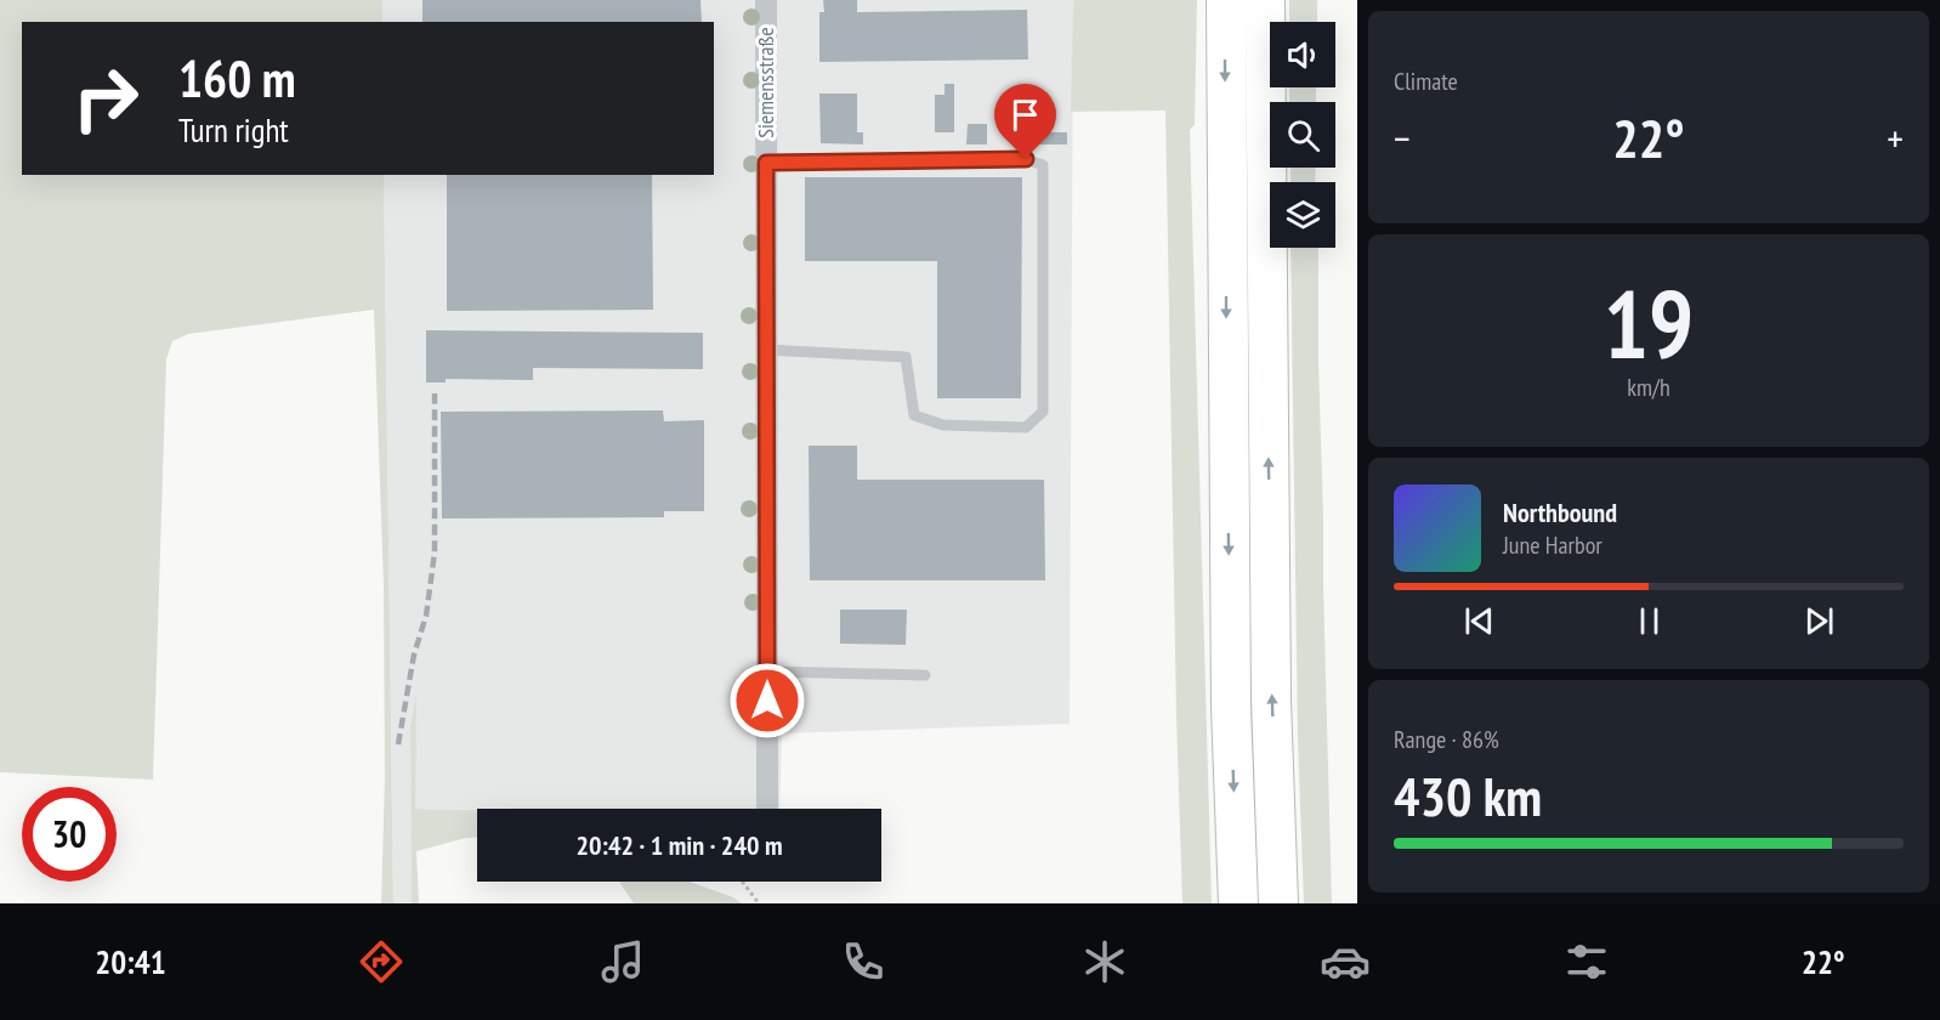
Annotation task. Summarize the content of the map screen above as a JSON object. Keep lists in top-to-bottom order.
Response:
{
  "streets": {
    "street": ["Siemensstraße"]
  },
  "page": {
    "tile": [
      "Climate",
      ["19", "km/h"],
      ["Range · 86%", "430 km"]
    ],
    "turn": ["160 m", "Turn right"],
    "heat": ["−", "22°", "+"],
    "song": ["Northbound", "June Harbor"],
    "limit": "30",
    "trip": "20:42 · 1 min · 240 m",
    "tabs": ["20:41", "22°"]
  }
}
